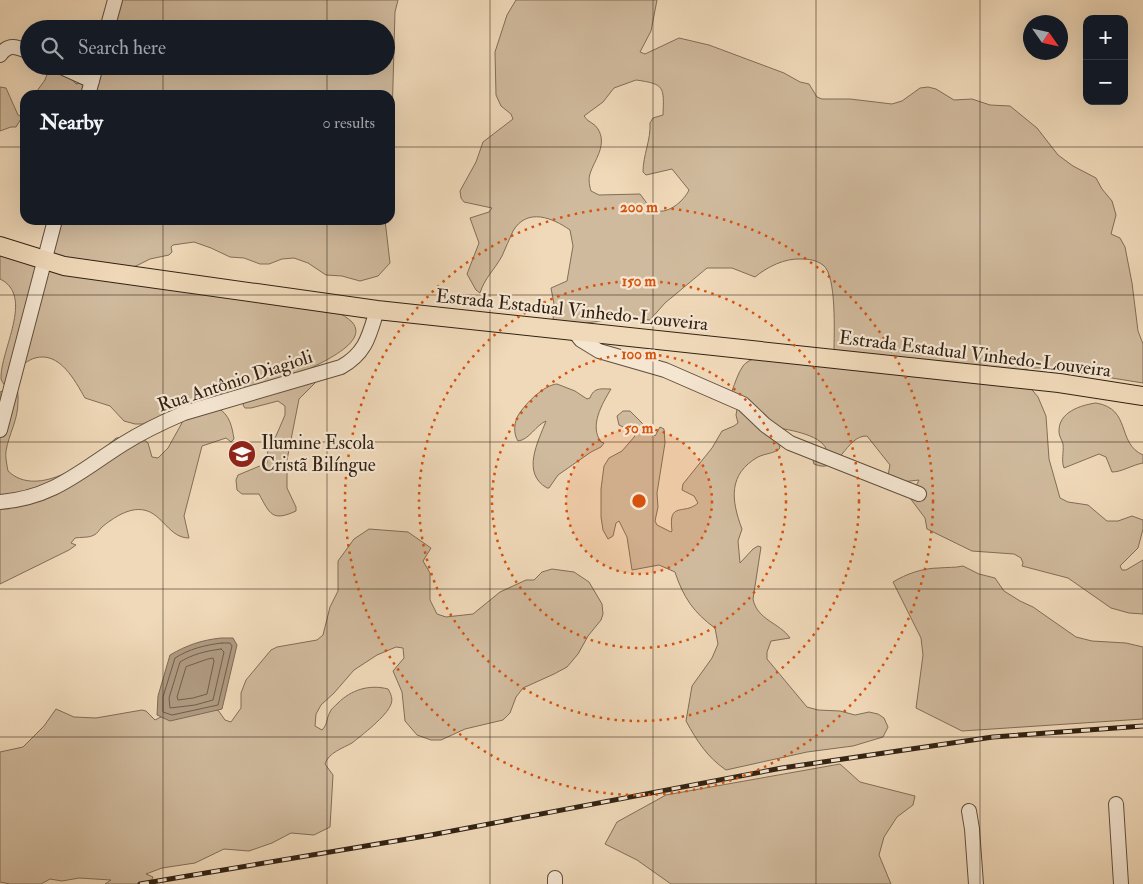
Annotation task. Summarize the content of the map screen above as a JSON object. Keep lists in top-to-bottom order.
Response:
{
  "streets": {
    "main road": ["Estrada Estadual Vinhedo-Louveira"],
    "street": ["Rua Antônio Diagioli"]
  },
  "crossings": [
    ["Estrada Estadual Vinhedo-Louveira", "Rua Antônio Diagioli"]
  ],
  "places": {
    "school or university": ["Ilumine Escola Cristã Bilíngue"]
  },
  "north": "bottom right",
  "page": {
    "map_buttons": ["+", "−"],
    "search": "Search here",
    "heading": ["Nearby", "0 results"]
  },
  "rings": [
    "200 m",
    "150 m",
    "100 m",
    "50 m"
  ]
}
